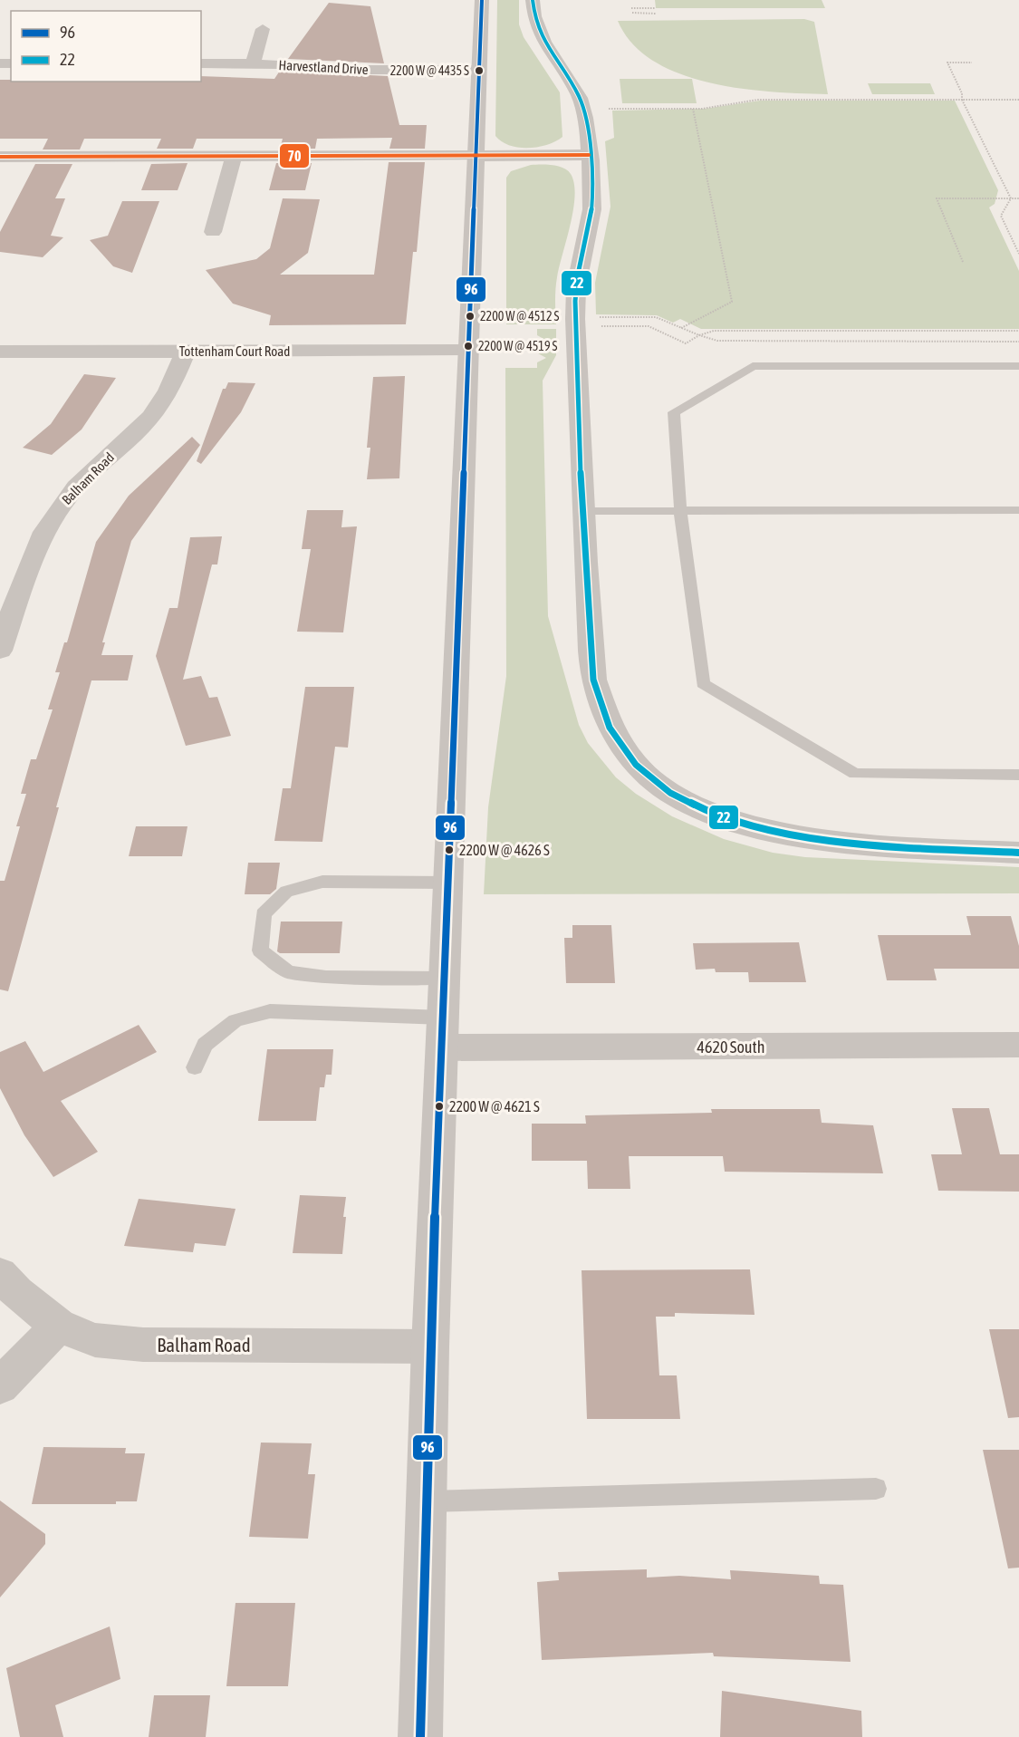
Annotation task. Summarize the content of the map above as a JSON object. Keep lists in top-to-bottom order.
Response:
{
  "streets": {
    "street": [
      "Harvestland Drive",
      "Tottenham Court Road",
      "Balham Road",
      "4620 South"
    ]
  },
  "crossings": [
    ["Tottenham Court Road", "Balham Road"]
  ],
  "places": [
    "2200 W @ 4435 S",
    "2200 W @ 4512 S",
    "2200 W @ 4519 S",
    "2200 W @ 4626 S",
    "2200 W @ 4621 S"
  ],
  "lines": ["transit line 96", "transit line 22", "transit line 70"],
  "legend": ["96", "22"]
}
